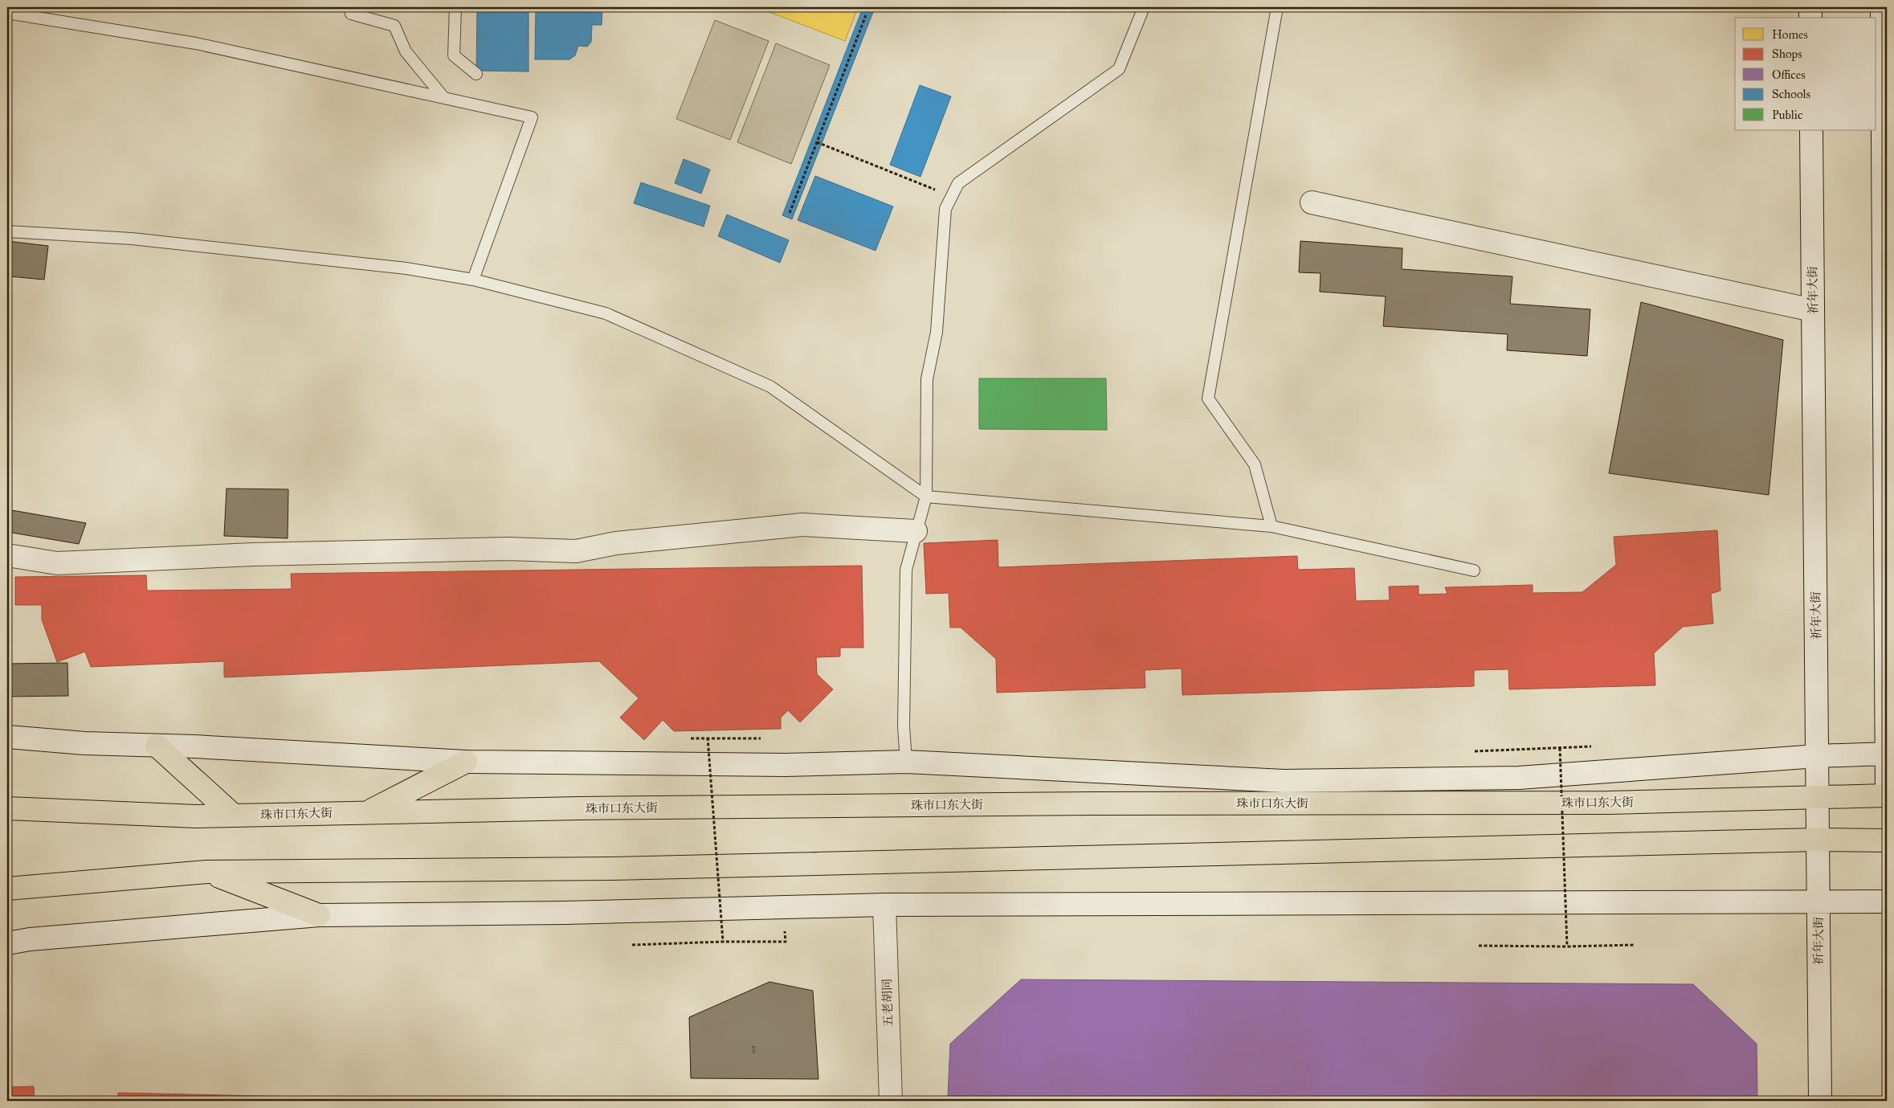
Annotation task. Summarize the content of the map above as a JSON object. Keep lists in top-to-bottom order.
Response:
{
  "streets": {
    "main road": ["珠市口东大街"],
    "street": ["祈年大街", "五老胡同"]
  },
  "crossings": [
    ["祈年大街", "珠市口东大街"]
  ],
  "house_numbers": ["3"],
  "legend": [
    "Homes",
    "Shops",
    "Offices",
    "Schools",
    "Public"
  ]
}
